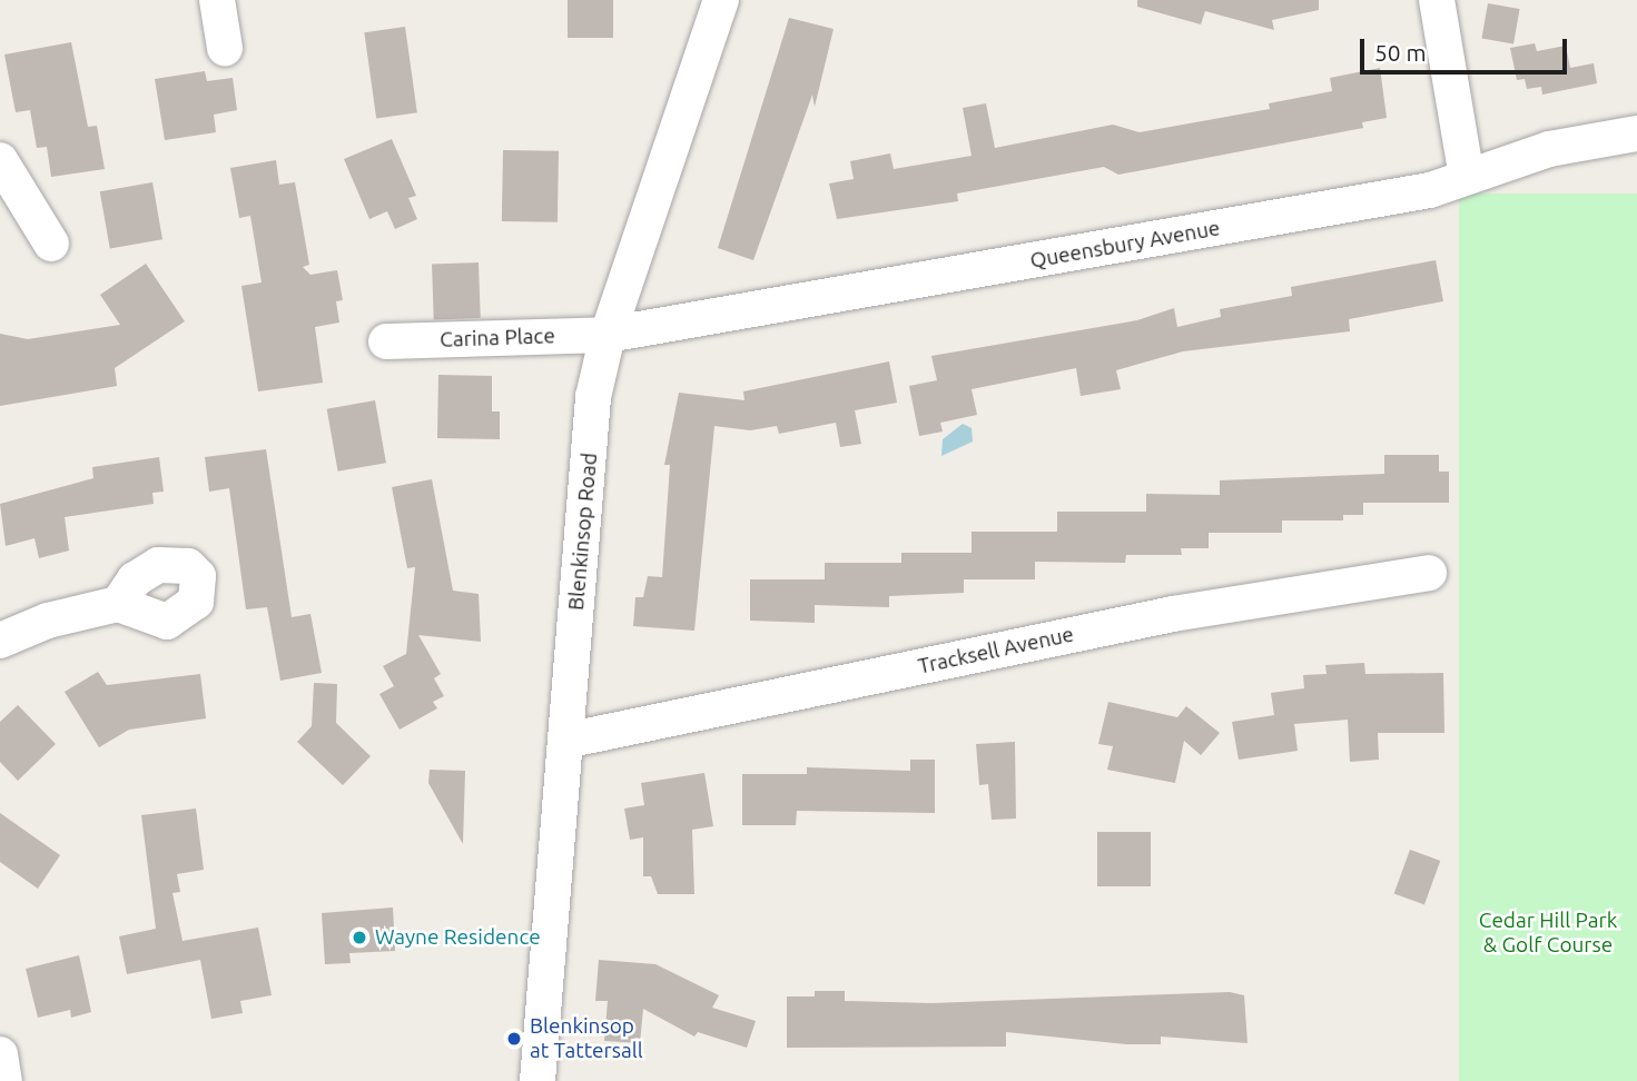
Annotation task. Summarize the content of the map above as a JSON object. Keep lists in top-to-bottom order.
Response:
{
  "streets": {
    "street": [
      "Queensbury Avenue",
      "Carina Place",
      "Blenkinsop Road",
      "Tracksell Avenue"
    ]
  },
  "crossings": [
    ["Queensbury Avenue", "Carina Place"],
    ["Queensbury Avenue", "Blenkinsop Road"],
    ["Carina Place", "Blenkinsop Road"],
    ["Blenkinsop Road", "Tracksell Avenue"]
  ],
  "parks": ["Cedar Hill Park & Golf Course"],
  "places": ["Wayne Residence", "Blenkinsop at Tattersall"],
  "scale_bar": "50 m"
}
